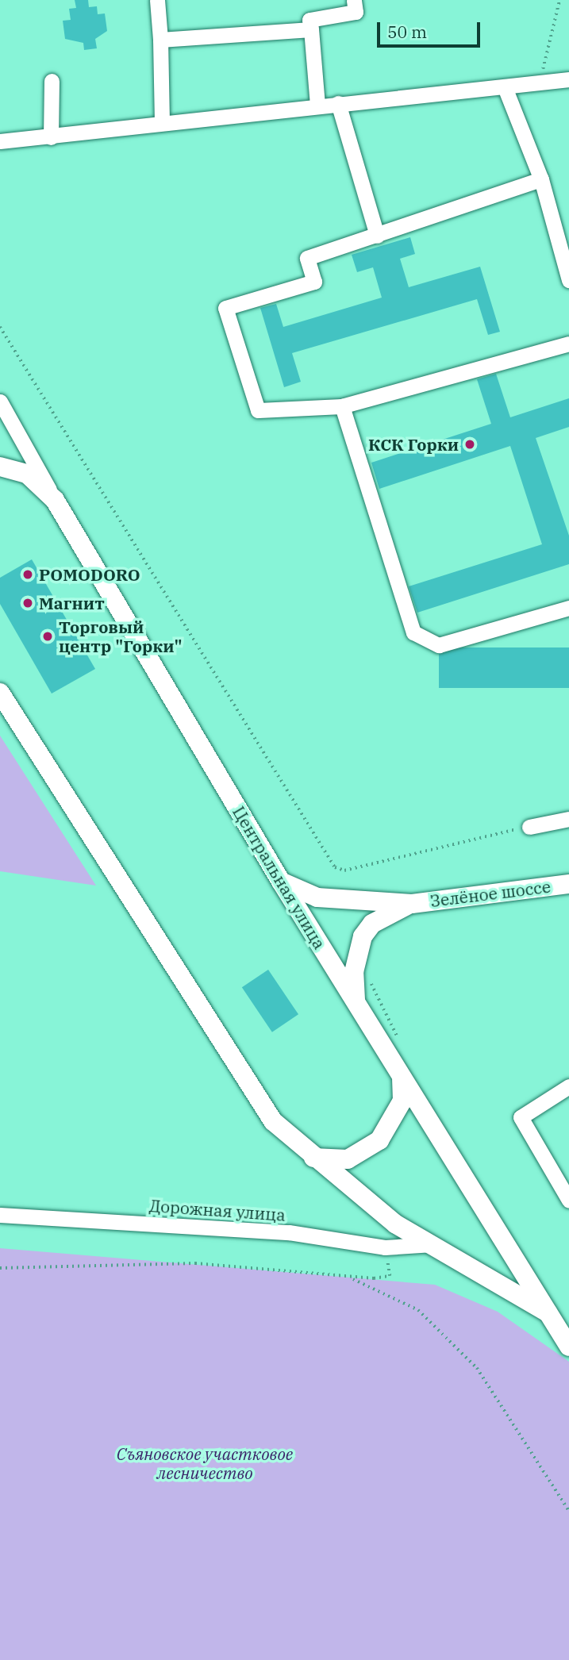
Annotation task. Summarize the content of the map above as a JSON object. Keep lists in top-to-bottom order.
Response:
{
  "streets": {
    "main road": ["Центральная улица", "Зелёное шоссе"],
    "street": ["Дорожная улица"]
  },
  "parks": ["Съяновское участковое лесничество"],
  "places": [
    "КСК Горки",
    "POMODORO",
    "Магнит",
    "Торговый центр \"Горки\""
  ],
  "scale_bar": "50 m"
}
